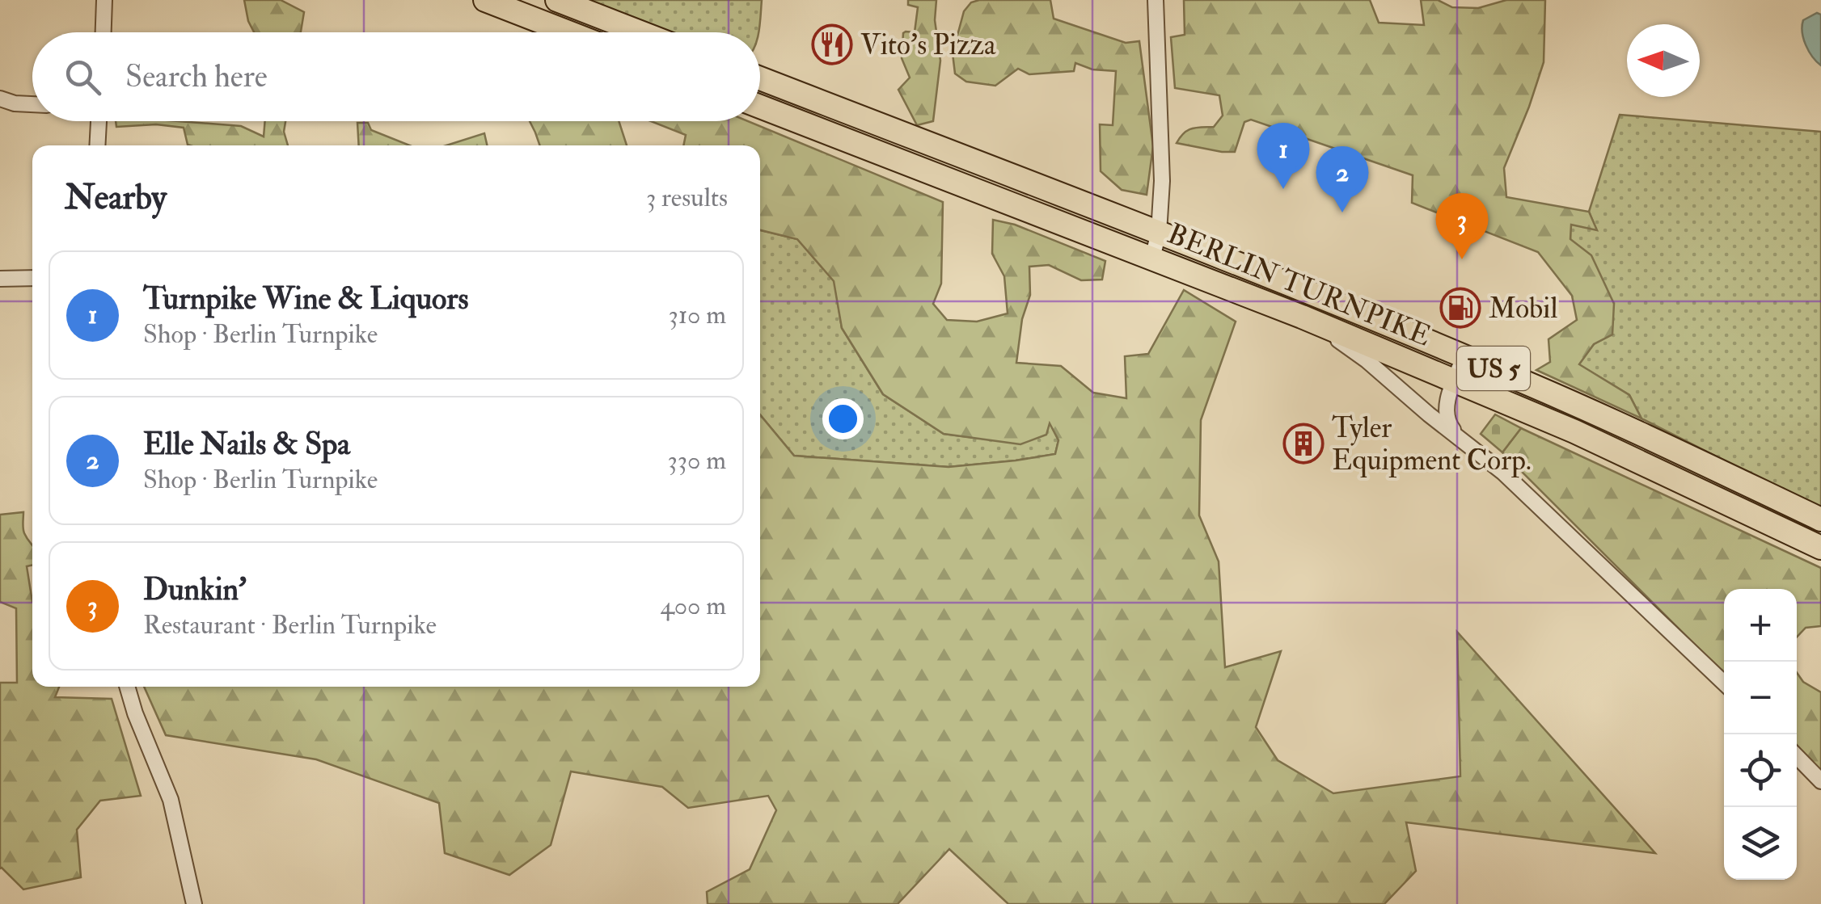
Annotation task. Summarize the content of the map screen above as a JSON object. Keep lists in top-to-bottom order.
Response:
{
  "streets": {
    "highway": ["BERLIN TURNPIKE", "US 5"]
  },
  "places": {
    "restaurant": ["Vito's Pizza"],
    "fuel station": ["Mobil"],
    "building": ["Tyler Equipment Corp."]
  },
  "north": "left",
  "page": {
    "search": "Search here",
    "pins": ["1", "2", "3"],
    "heading": ["Nearby", "3 results"],
    "list": [
      {
        "mark": "1",
        "name": "Turnpike Wine & Liquors",
        "note": "Shop · Berlin Turnpike",
        "value": "310 m"
      },
      {
        "mark": "2",
        "name": "Elle Nails & Spa",
        "note": "Shop · Berlin Turnpike",
        "value": "330 m"
      },
      {
        "mark": "3",
        "name": "Dunkin'",
        "note": "Restaurant · Berlin Turnpike",
        "value": "400 m"
      }
    ],
    "map_buttons": ["+", "−"]
  }
}
